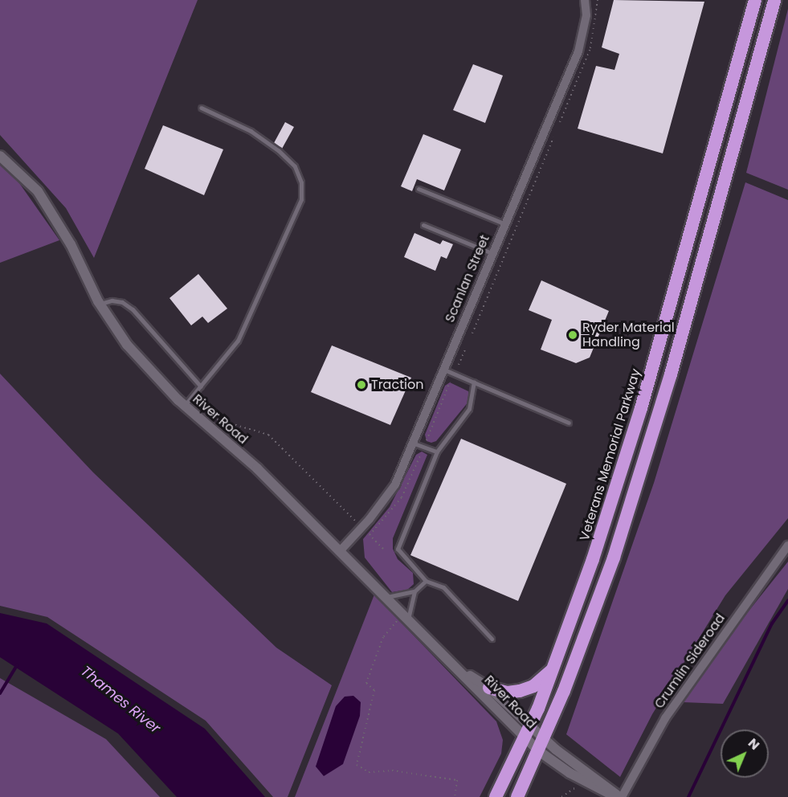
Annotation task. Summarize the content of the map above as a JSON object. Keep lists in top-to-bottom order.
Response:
{
  "streets": {
    "highway": ["Veterans Memorial Parkway"],
    "street": ["Scanlan Street", "River Road", "Crumlin Sideroad"]
  },
  "crossings": [
    ["Scanlan Street", "River Road"],
    ["River Road", "Veterans Memorial Parkway"]
  ],
  "water": ["Thames River"],
  "places": ["Ryder Material Handling", "Traction"],
  "north": "top right"
}
